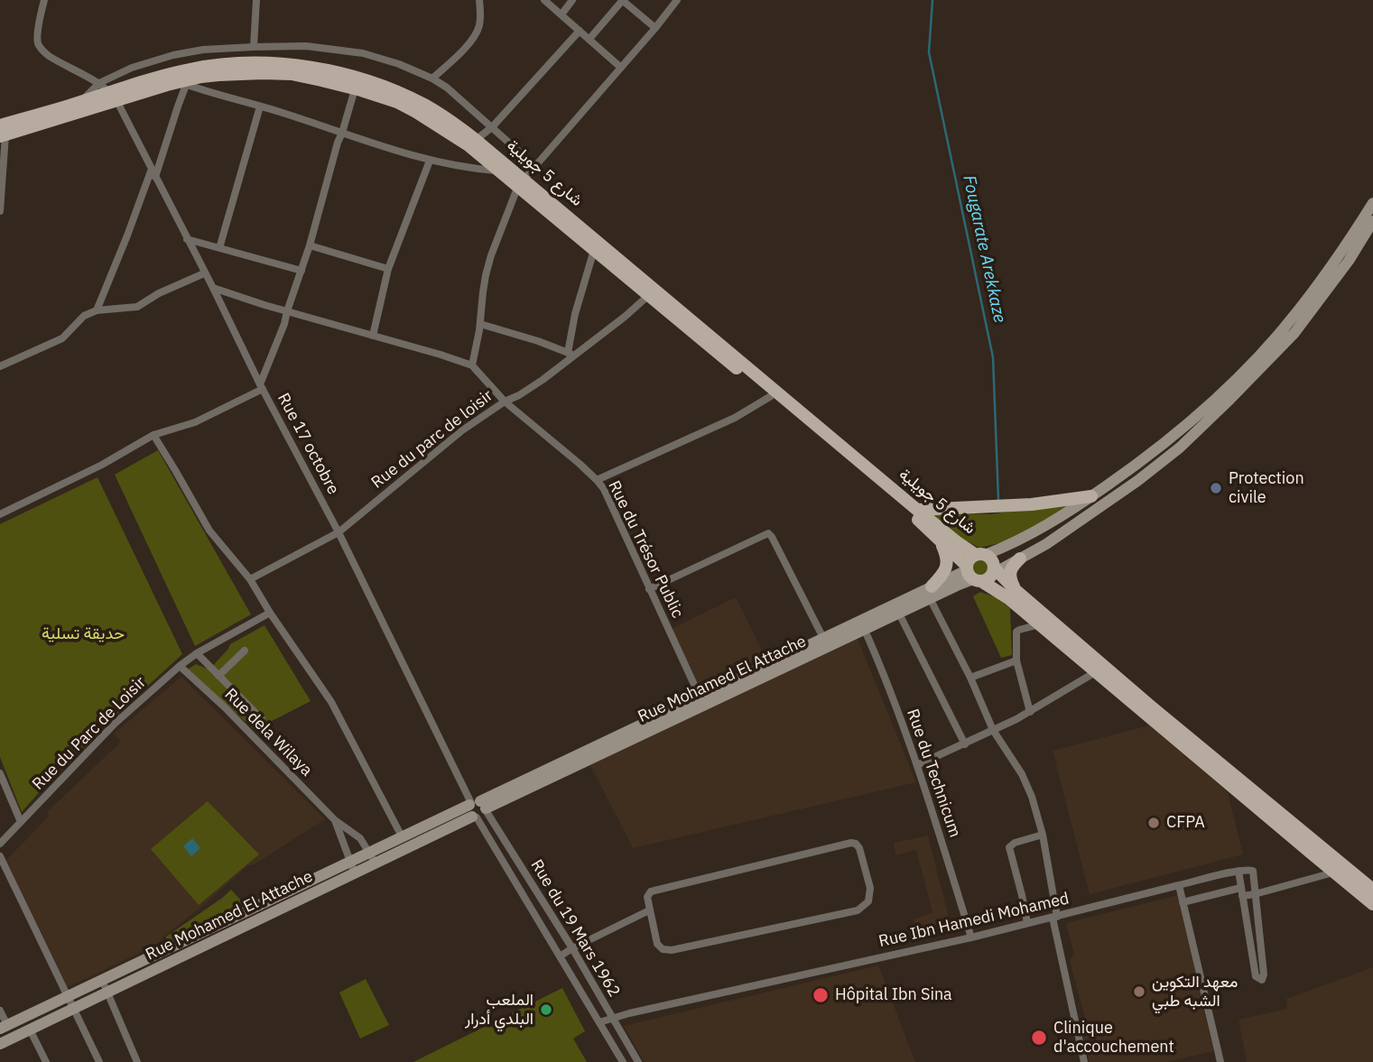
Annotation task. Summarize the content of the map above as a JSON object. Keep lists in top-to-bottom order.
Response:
{
  "streets": {
    "main road": ["شارع 5 جويلية"],
    "street": [
      "Rue du parc de loisir",
      "Rue 17 octobre",
      "Rue du Trésor Public",
      "Rue Mohamed El Attache",
      "Rue dela Wilaya",
      "Rue du Parc de Loisir",
      "Rue du Technicum",
      "Rue Ibn Hamedi Mohamed",
      "Rue du 19 Mars 1962"
    ]
  },
  "crossings": [
    ["شارع 5 جويلية", "Rue du parc de loisir"],
    ["شارع 5 جويلية", "Rue 17 octobre"],
    ["شارع 5 جويلية", "Rue Mohamed El Attache"],
    ["Rue du parc de loisir", "Rue 17 octobre"],
    ["Rue du parc de loisir", "Rue du Trésor Public"],
    ["Rue 17 octobre", "Rue Mohamed El Attache"],
    ["Rue 17 octobre", "Rue du 19 Mars 1962"],
    ["Rue du Trésor Public", "Rue Mohamed El Attache"],
    ["Rue Mohamed El Attache", "Rue dela Wilaya"],
    ["Rue Mohamed El Attache", "Rue du Technicum"],
    ["Rue Mohamed El Attache", "Rue du 19 Mars 1962"],
    ["Rue dela Wilaya", "Rue du Parc de Loisir"],
    ["Rue du Technicum", "Rue Ibn Hamedi Mohamed"],
    ["Rue Ibn Hamedi Mohamed", "Rue du 19 Mars 1962"]
  ],
  "water": ["Fougarate Arekkaze"],
  "parks": ["حديقة تسلية"],
  "places": [
    "Protection civile",
    "CFPA",
    "معهد التكوين الشبه طبي",
    "Hôpital Ibn Sina",
    "الملعب البلدي أدرار",
    "Clinique d'accouchement"
  ]
}
